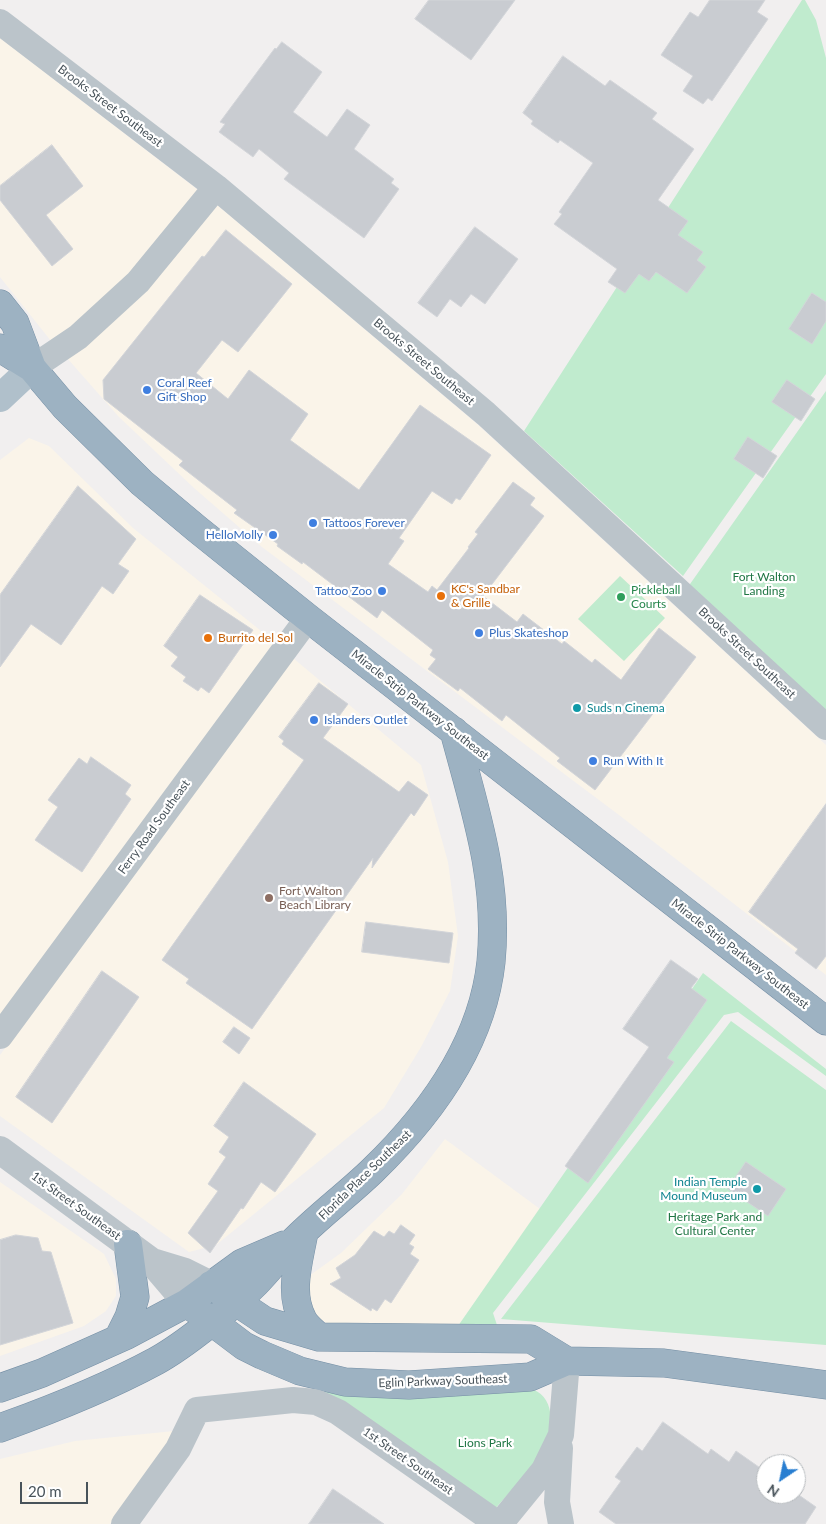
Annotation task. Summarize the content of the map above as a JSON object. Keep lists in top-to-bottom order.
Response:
{
  "streets": {
    "highway": ["Miracle Strip Parkway Southeast", "Florida Place Southeast", "Eglin Parkway Southeast"],
    "street": ["Brooks Street Southeast", "Ferry Road Southeast", "1st Street Southeast"]
  },
  "crossings": [
    ["Miracle Strip Parkway Southeast", "Ferry Road Southeast"],
    ["Miracle Strip Parkway Southeast", "Florida Place Southeast"],
    ["1st Street Southeast", "Eglin Parkway Southeast"]
  ],
  "parks": ["Fort Walton Landing", "Heritage Park and Cultural Center", "Lions Park"],
  "places": [
    "Coral Reef Gift Shop",
    "Tattoos Forever",
    "HelloMolly",
    "Tattoo Zoo",
    "KC's Sandbar & Grille",
    "Pickleball Courts",
    "Plus Skateshop",
    "Burrito del Sol",
    "Suds n Cinema",
    "Islanders Outlet",
    "Run With It",
    "Fort Walton Beach Library",
    "Indian Temple Mound Museum"
  ],
  "scale_bar": "20 m",
  "north": "bottom left"
}
